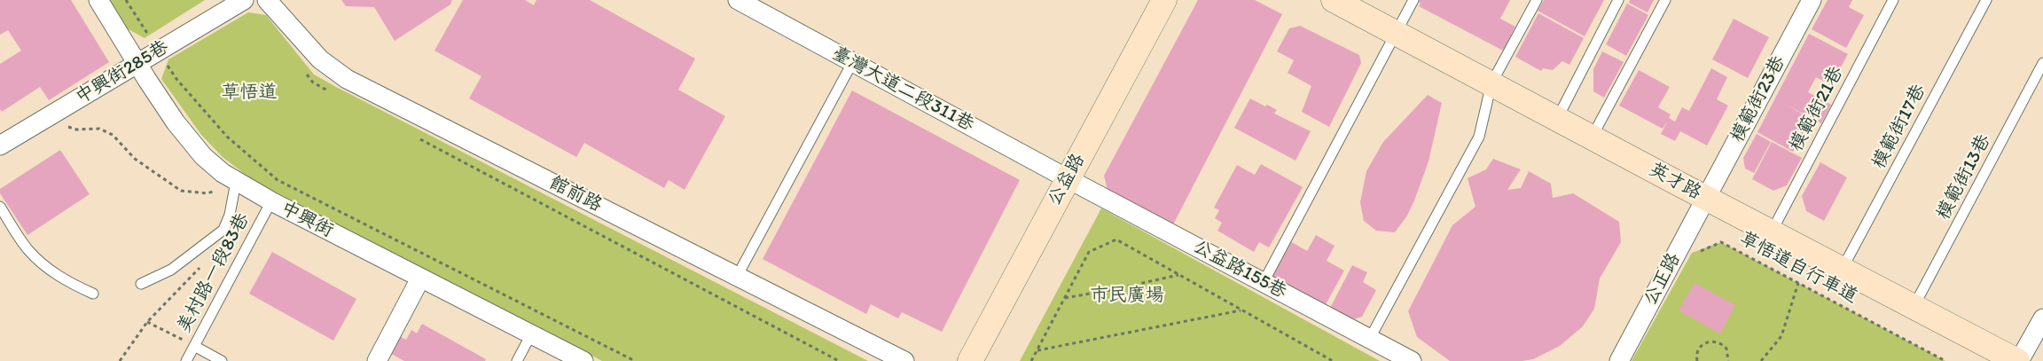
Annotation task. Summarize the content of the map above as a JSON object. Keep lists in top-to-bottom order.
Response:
{
  "streets": {
    "main road": ["公益路", "英才路"],
    "street": [
      "中興街285巷",
      "臺灣大道二段311巷",
      "模範街23巷",
      "館前路",
      "中興街",
      "公益路155巷",
      "公正路"
    ],
    "lane": [
      "模範街21巷",
      "模範街17巷",
      "模範街13巷",
      "美村路一段83巷"
    ],
    "path": ["草悟道自行車道"]
  },
  "crossings": [
    ["中興街285巷", "中興街"],
    ["臺灣大道二段311巷", "公益路"],
    ["臺灣大道二段311巷", "公益路155巷"],
    ["模範街23巷", "英才路"],
    ["模範街23巷", "公正路"],
    ["模範街21巷", "英才路"],
    ["模範街17巷", "英才路"],
    ["模範街13巷", "英才路"],
    ["公益路", "公益路155巷"],
    ["英才路", "公正路"],
    ["中興街", "美村路一段83巷"]
  ],
  "parks": ["草悟道", "市民廣場"]
}
